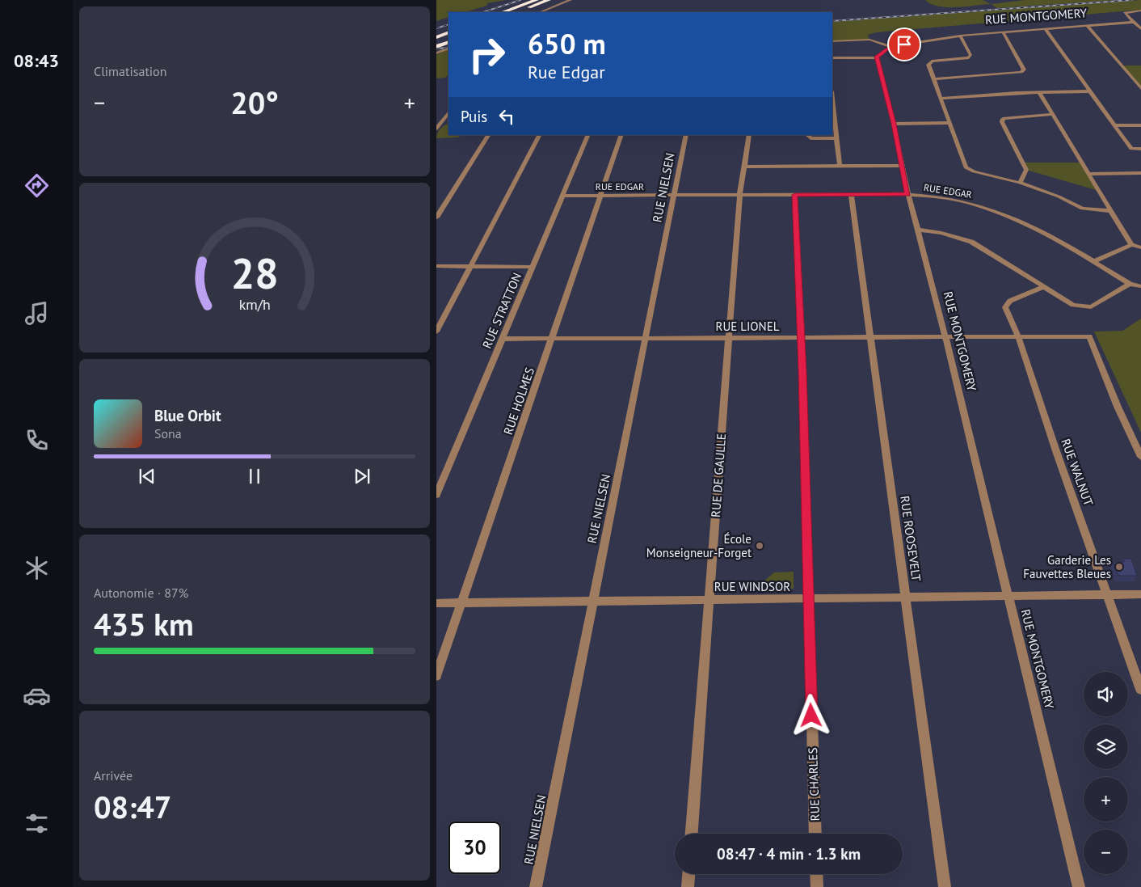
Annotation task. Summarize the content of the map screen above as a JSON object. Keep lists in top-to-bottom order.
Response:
{
  "streets": {
    "street": [
      "RUE MONTGOMERY",
      "RUE EDGAR",
      "RUE NIELSEN",
      "RUE STRATTON",
      "RUE LIONEL",
      "RUE HOLMES",
      "RUE WALNUT",
      "RUE DE GAULLE",
      "RUE ROOSEVELT",
      "RUE WINDSOR",
      "RUE CHARLES"
    ]
  },
  "crossings": [
    ["RUE MONTGOMERY", "RUE EDGAR"],
    ["RUE MONTGOMERY", "RUE LIONEL"],
    ["RUE MONTGOMERY", "RUE WINDSOR"],
    ["RUE EDGAR", "RUE NIELSEN"],
    ["RUE EDGAR", "RUE STRATTON"],
    ["RUE EDGAR", "RUE HOLMES"],
    ["RUE EDGAR", "RUE DE GAULLE"],
    ["RUE EDGAR", "RUE ROOSEVELT"],
    ["RUE EDGAR", "RUE CHARLES"],
    ["RUE NIELSEN", "RUE LIONEL"],
    ["RUE NIELSEN", "RUE WINDSOR"],
    ["RUE STRATTON", "RUE LIONEL"],
    ["RUE LIONEL", "RUE HOLMES"],
    ["RUE LIONEL", "RUE WALNUT"],
    ["RUE LIONEL", "RUE DE GAULLE"],
    ["RUE LIONEL", "RUE ROOSEVELT"],
    ["RUE LIONEL", "RUE CHARLES"],
    ["RUE HOLMES", "RUE WINDSOR"],
    ["RUE WALNUT", "RUE WINDSOR"],
    ["RUE DE GAULLE", "RUE WINDSOR"],
    ["RUE ROOSEVELT", "RUE WINDSOR"],
    ["RUE WINDSOR", "RUE CHARLES"]
  ],
  "places": ["École Monseigneur-Forget", "Garderie Les Fauvettes Bleues"],
  "page": {
    "tabs": "08:43",
    "tile": [
      "Climatisation",
      ["Autonomie · 87%", "435 km"],
      ["Arrivée", "08:47"]
    ],
    "turn": ["650 m", "Rue Edgar"],
    "heat": ["−", "20°", "+"],
    "then": "Puis",
    "song": ["Blue Orbit", "Sona"],
    "map_buttons": ["+", "−"],
    "limit": "30",
    "trip": "08:47 · 4 min · 1.3 km",
    "gauge": ["28", "km/h"]
  }
}
